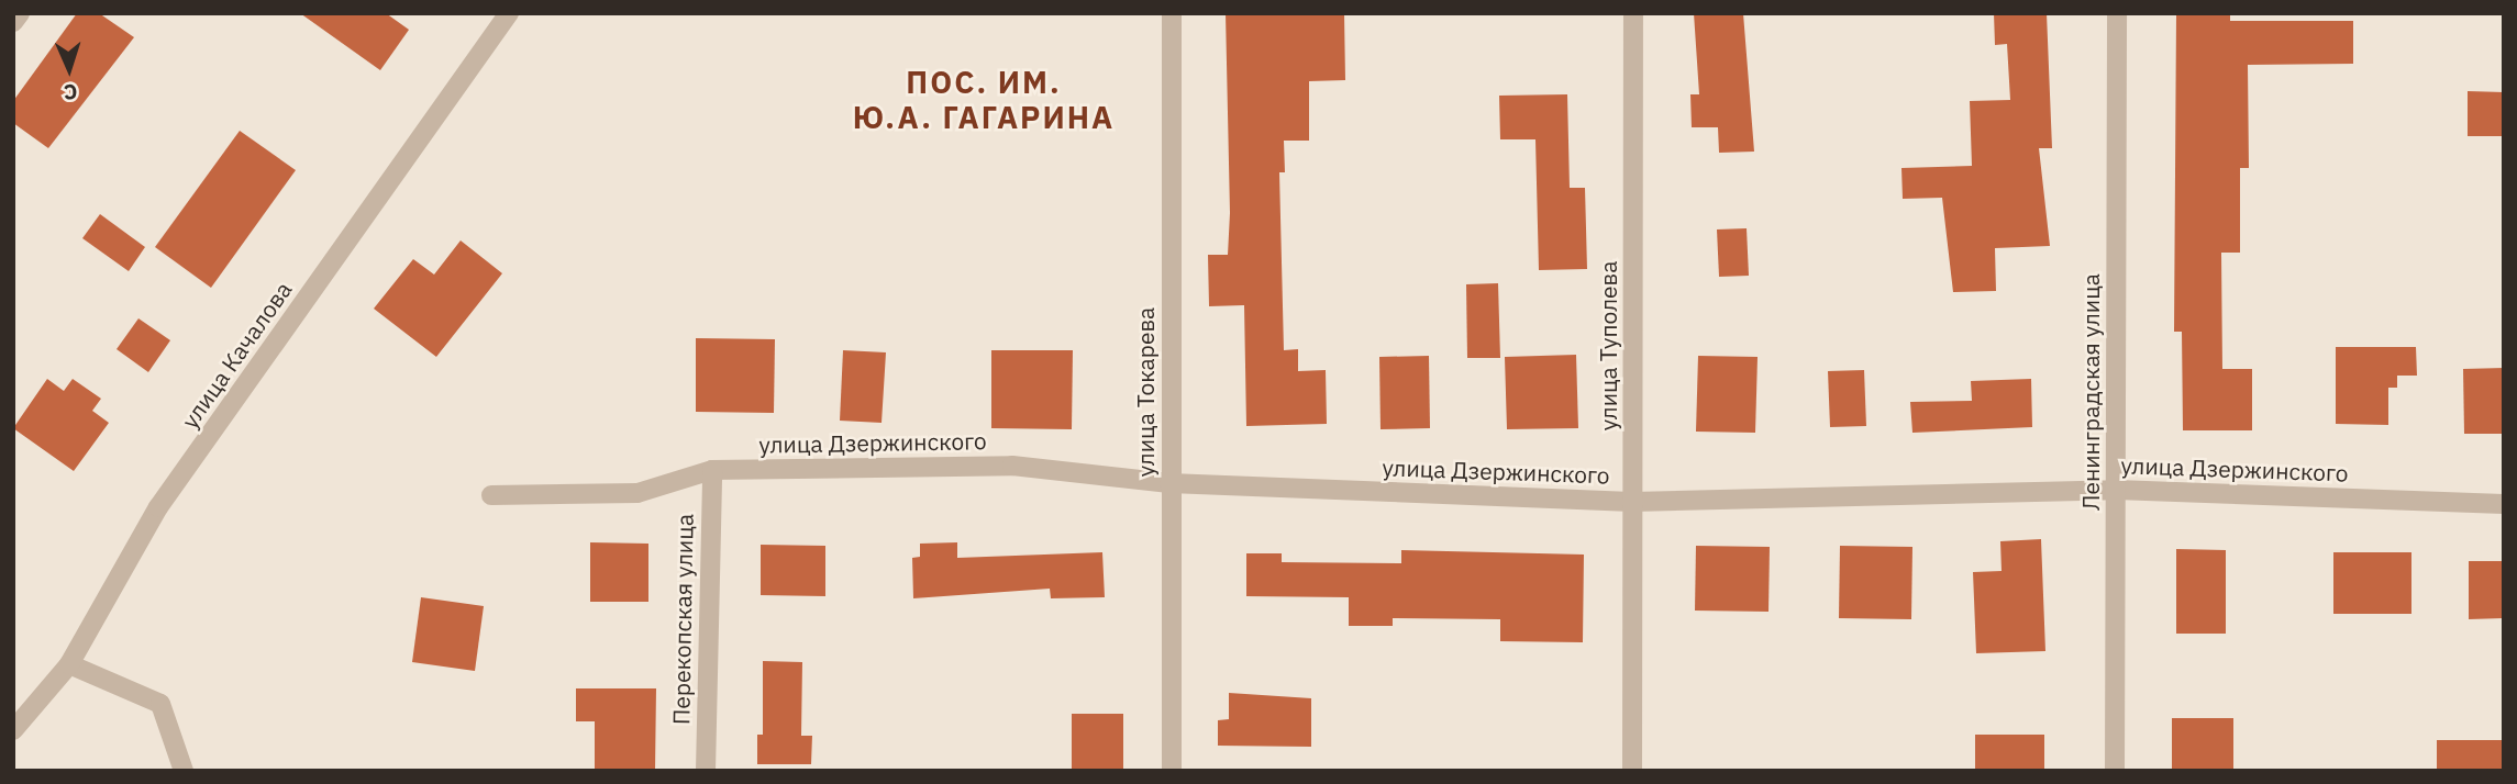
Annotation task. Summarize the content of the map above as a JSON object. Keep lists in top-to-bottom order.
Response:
{
  "streets": {
    "street": [
      "улица Туполева",
      "улица Качалова",
      "улица Токарева",
      "Ленинградская улица",
      "улица Дзержинского",
      "Перекопская улица"
    ]
  },
  "crossings": [
    ["улица Туполева", "улица Дзержинского"],
    ["улица Токарева", "улица Дзержинского"],
    ["Ленинградская улица", "улица Дзержинского"],
    ["улица Дзержинского", "Перекопская улица"]
  ],
  "districts": ["ПОС. ИМ. Ю.А. ГАГАРИНА"],
  "north": "bottom"
}
